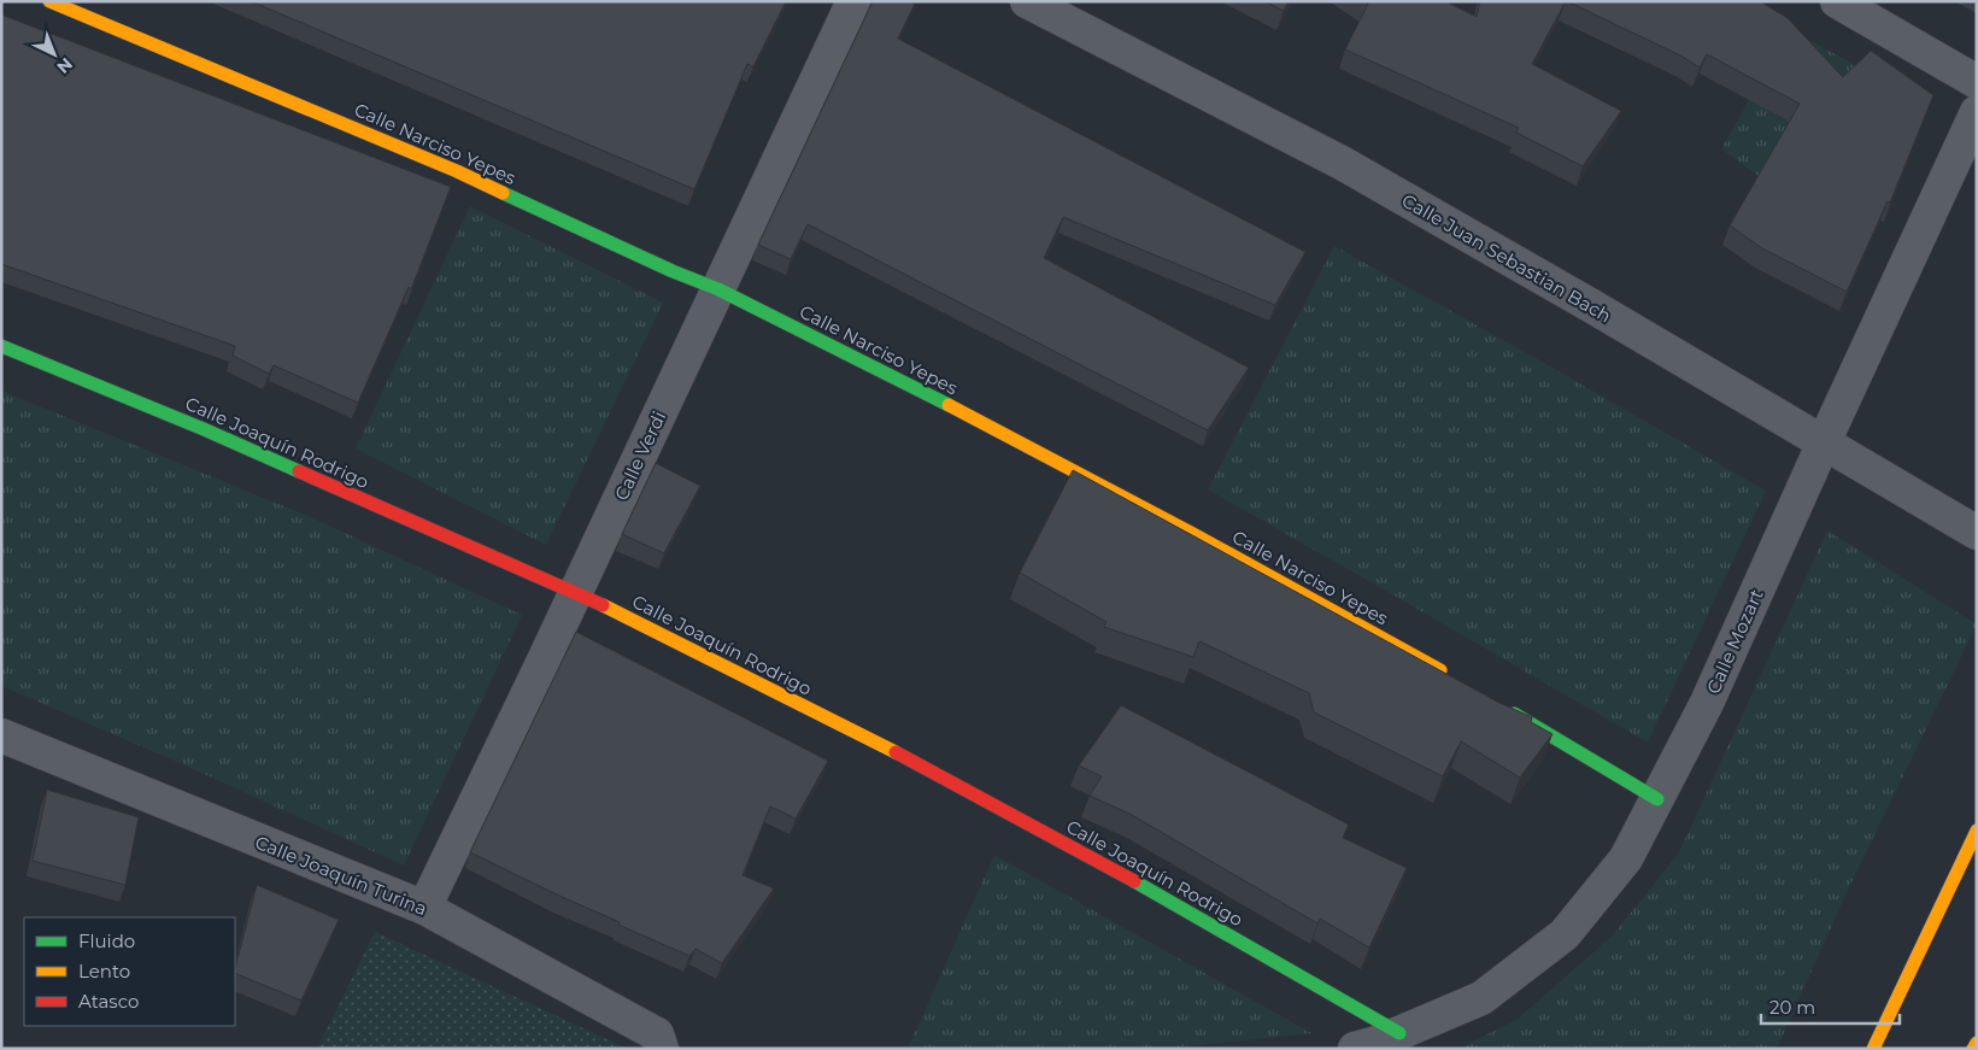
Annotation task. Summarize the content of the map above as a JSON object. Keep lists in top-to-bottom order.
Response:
{
  "streets": {
    "street": [
      "Calle Narciso Yepes",
      "Calle Juan Sebastian Bach",
      "Calle Joaquín Rodrigo",
      "Calle Verdi",
      "Calle Mozart",
      "Calle Joaquín Turina"
    ]
  },
  "crossings": [
    ["Calle Narciso Yepes", "Calle Verdi"],
    ["Calle Juan Sebastian Bach", "Calle Mozart"],
    ["Calle Joaquín Rodrigo", "Calle Verdi"],
    ["Calle Joaquín Rodrigo", "Calle Mozart"],
    ["Calle Verdi", "Calle Joaquín Turina"]
  ],
  "legend": ["Fluido", "Lento", "Atasco"],
  "scale_bar": "20 m",
  "north": "bottom right"
}
